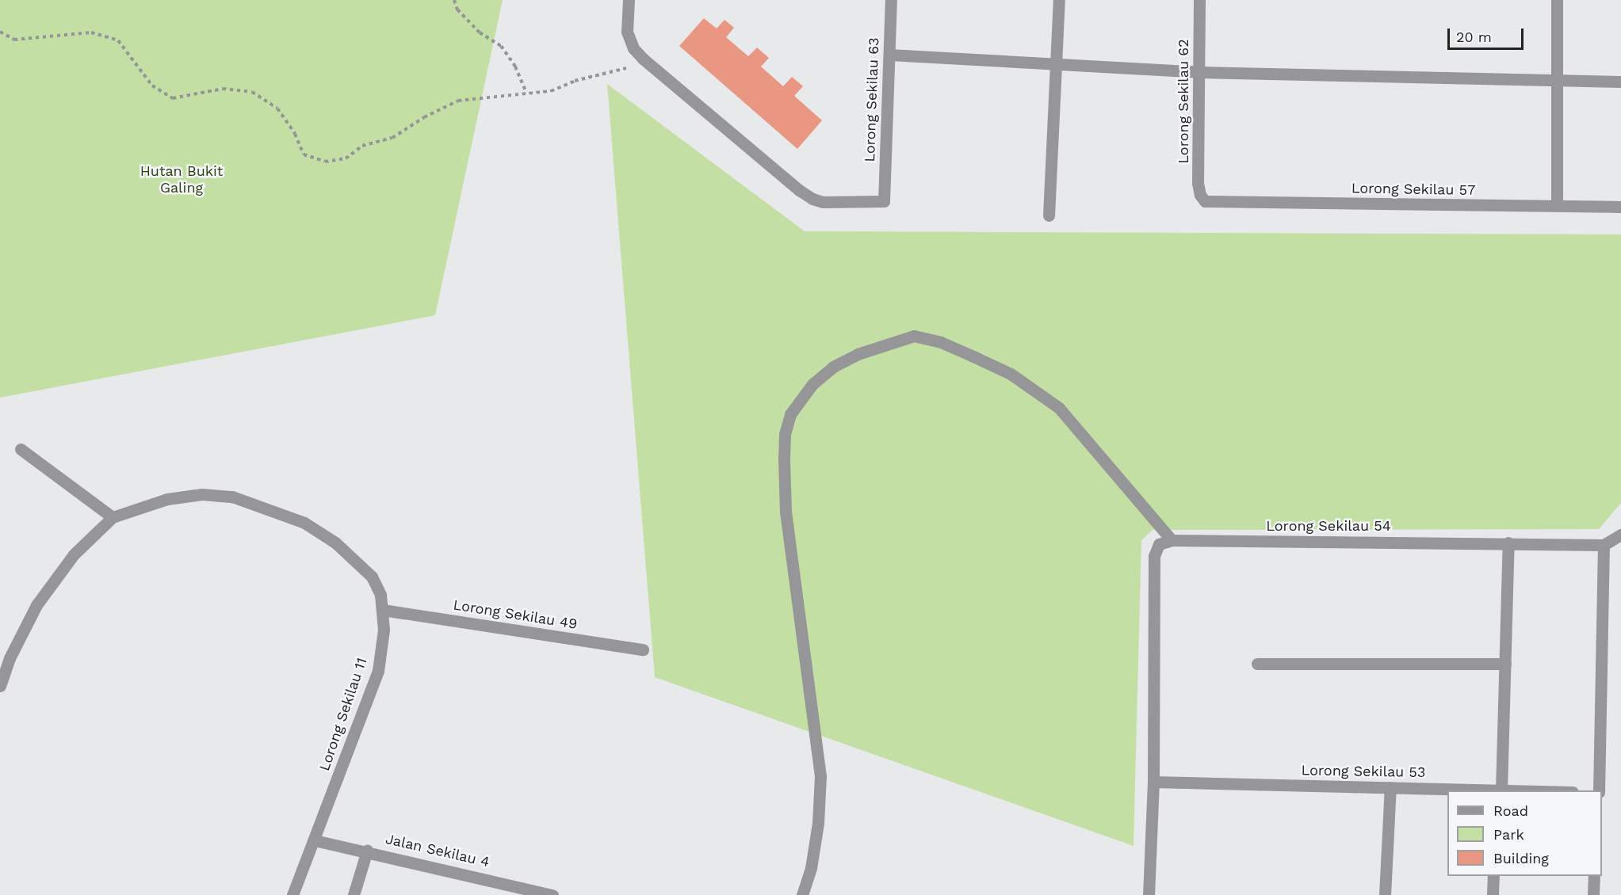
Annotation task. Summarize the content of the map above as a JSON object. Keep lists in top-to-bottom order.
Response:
{
  "streets": {
    "street": [
      "Lorong Sekilau 63",
      "Lorong Sekilau 62",
      "Lorong Sekilau 57",
      "Lorong Sekilau 54",
      "Lorong Sekilau 49",
      "Lorong Sekilau 11",
      "Lorong Sekilau 53",
      "Jalan Sekilau 4"
    ]
  },
  "crossings": [
    ["Lorong Sekilau 62", "Lorong Sekilau 57"],
    ["Lorong Sekilau 49", "Lorong Sekilau 11"],
    ["Lorong Sekilau 11", "Jalan Sekilau 4"]
  ],
  "parks": ["Hutan Bukit Galing"],
  "legend": ["Road", "Park", "Building"],
  "scale_bar": "20 m"
}
